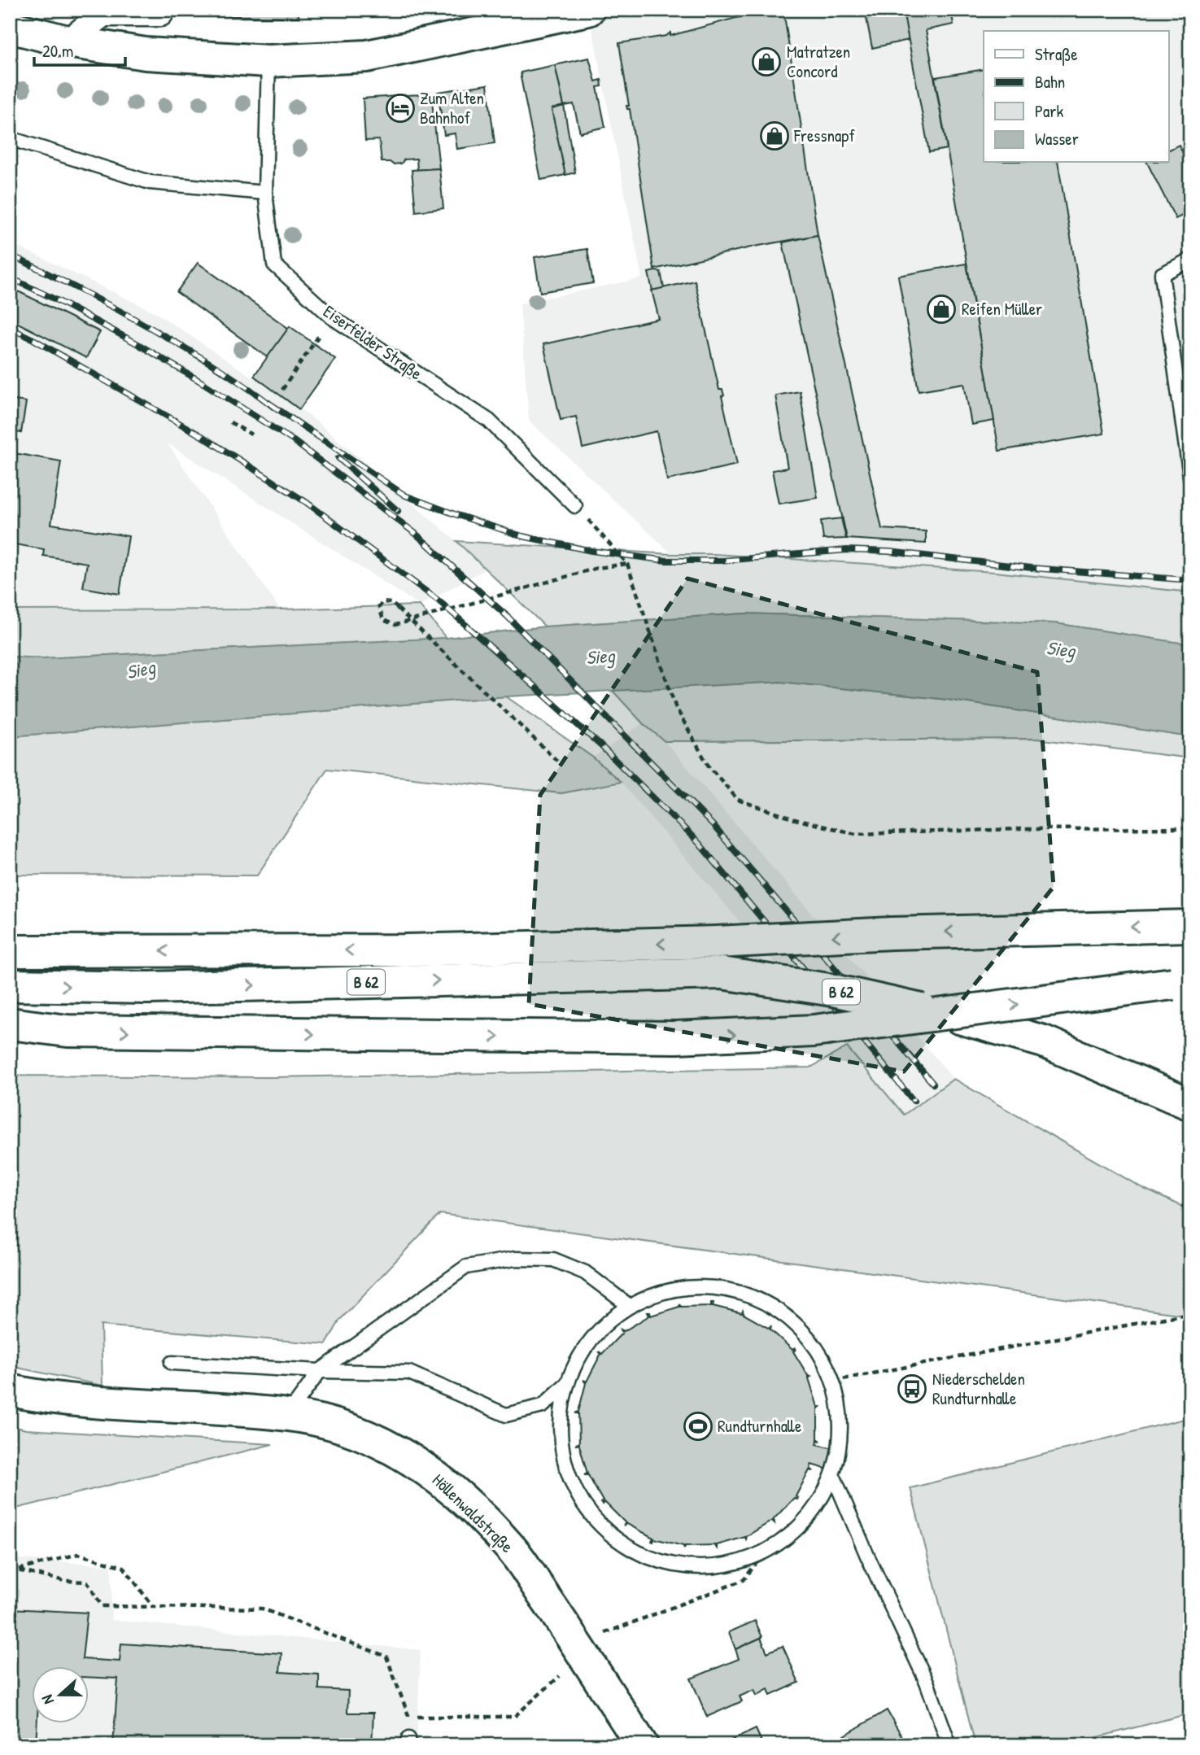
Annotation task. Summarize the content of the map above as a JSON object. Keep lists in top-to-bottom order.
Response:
{
  "streets": {
    "main road": ["B 62", "Höllenwaldstraße"],
    "lane": ["Eiserfelder Straße"]
  },
  "water": ["Sieg"],
  "places": {
    "shop": ["Matratzen Concord", "Fressnapf", "Reifen Müller"],
    "hotel": ["Zum Alten Bahnhof"],
    "bus stop": ["Niederschelden Rundturnhalle"],
    "sports": ["Rundturnhalle"]
  },
  "legend": [
    "Straße",
    "Bahn",
    "Park",
    "Wasser"
  ],
  "scale_bar": "20 m",
  "north": "left"
}
